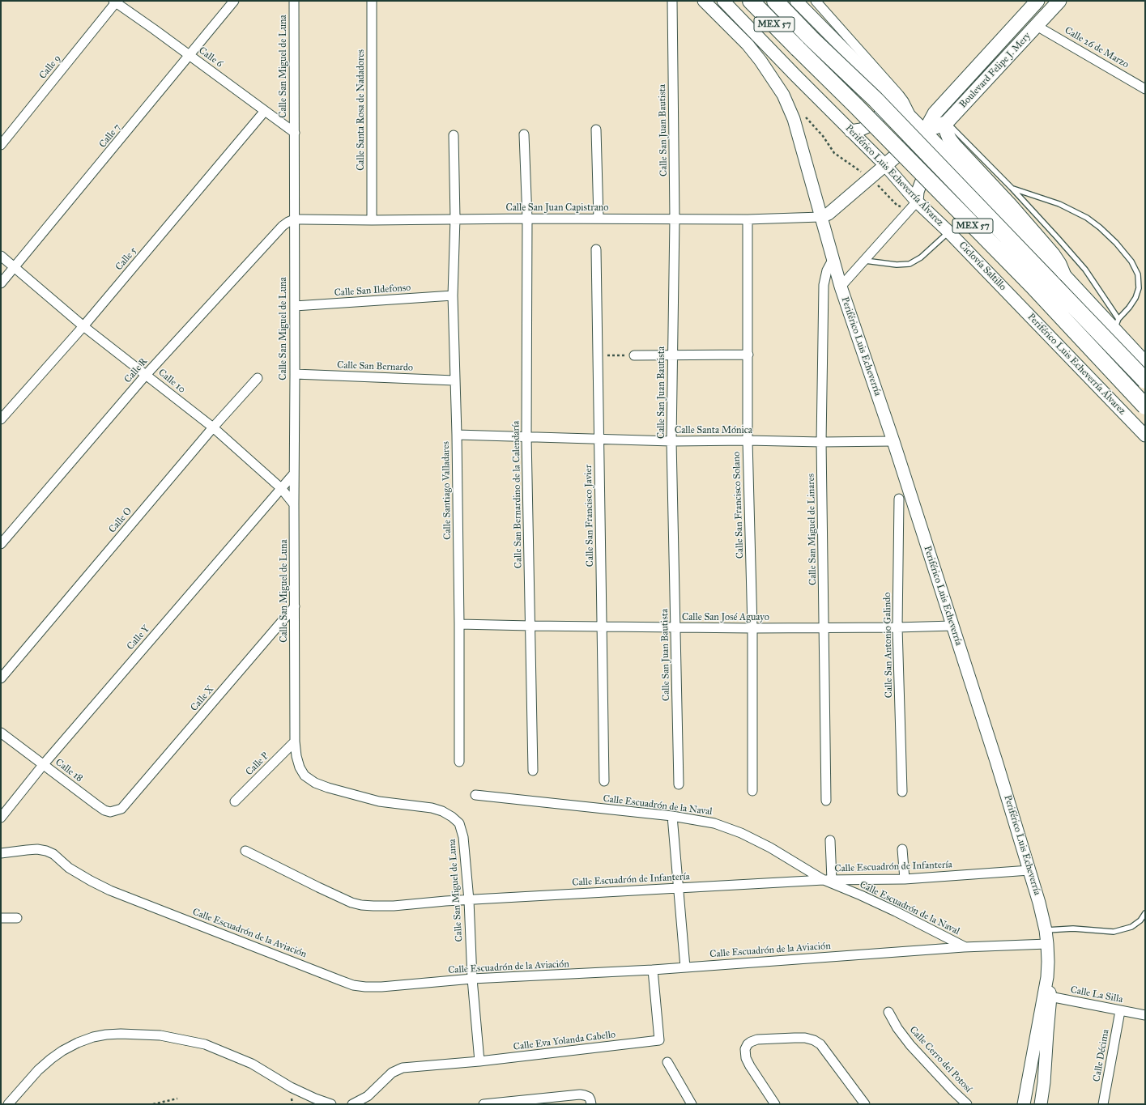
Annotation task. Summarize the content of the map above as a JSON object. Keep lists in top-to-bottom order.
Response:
{
  "streets": {
    "highway": ["MEX 57"],
    "main road": ["Boulevard Felipe J. Mery"],
    "street": [
      "Calle 26 de Marzo",
      "Calle 6",
      "Calle San Miguel de Luna",
      "Calle 9",
      "Calle Santa Rosa de Nadadores",
      "Calle San Juan Bautista",
      "Calle 7",
      "Periférico Luis Echeverría Álvarez",
      "Calle San Juan Capistrano",
      "Calle 5",
      "Calle San Ildefonso",
      "Periférico Luis Echeverría",
      "Calle San Bernardo",
      "Calle R",
      "Calle 10",
      "Calle Santa Mónica",
      "Calle Santiago Valladares",
      "Calle San Bernardino de la Calendaría",
      "Calle San Francisco Solano",
      "Calle San Francisco Javier",
      "Calle O",
      "Calle San Miguel de Linares",
      "Calle San José Aguayo",
      "Calle Y",
      "Calle San Antonio Galindo",
      "Calle X",
      "Calle P",
      "Calle 18",
      "Calle Escuadrón de la Naval",
      "Calle Escuadrón de Infantería",
      "Calle Escuadrón de la Aviación",
      "Calle La Silla",
      "Calle Eva Yolanda Cabello",
      "Calle Décima",
      "Calle Cerro del Potosí"
    ]
  },
  "crossings": [
    ["Calle 26 de Marzo", "Boulevard Felipe J. Mery"],
    ["Calle 6", "Calle San Miguel de Luna"],
    ["Calle 6", "Calle 9"],
    ["Calle 6", "Calle 7"],
    ["Calle 6", "Calle 5"],
    ["Calle San Miguel de Luna", "Calle San Juan Capistrano"],
    ["Calle San Miguel de Luna", "Calle San Ildefonso"],
    ["Calle San Miguel de Luna", "Calle San Bernardo"],
    ["Calle San Miguel de Luna", "Calle R"],
    ["Calle San Miguel de Luna", "Calle 10"],
    ["Calle San Miguel de Luna", "Calle Y"],
    ["Calle San Miguel de Luna", "Calle X"],
    ["Calle San Miguel de Luna", "Calle P"],
    ["Calle San Miguel de Luna", "Calle Escuadrón de Infantería"],
    ["Calle San Miguel de Luna", "Calle Escuadrón de la Aviación"],
    ["Calle San Miguel de Luna", "Calle Eva Yolanda Cabello"],
    ["Boulevard Felipe J. Mery", "Periférico Luis Echeverría Álvarez"],
    ["Boulevard Felipe J. Mery", "Calle San Juan Capistrano"],
    ["Boulevard Felipe J. Mery", "Periférico Luis Echeverría"],
    ["Calle Santa Rosa de Nadadores", "Calle San Juan Capistrano"],
    ["Calle San Juan Bautista", "Calle San Juan Capistrano"],
    ["Calle San Juan Bautista", "Calle Santa Mónica"],
    ["Calle San Juan Bautista", "Calle San José Aguayo"],
    ["Calle 7", "Calle 10"],
    ["Calle San Juan Capistrano", "Periférico Luis Echeverría"],
    ["Calle San Juan Capistrano", "Calle R"],
    ["Calle San Juan Capistrano", "Calle Santiago Valladares"],
    ["Calle San Juan Capistrano", "Calle San Bernardino de la Calendaría"],
    ["Calle San Juan Capistrano", "Calle San Francisco Solano"],
    ["Calle 5", "Calle 10"],
    ["Calle San Ildefonso", "Calle Santiago Valladares"],
    ["Periférico Luis Echeverría", "Calle Santa Mónica"],
    ["Periférico Luis Echeverría", "Calle San Miguel de Linares"],
    ["Periférico Luis Echeverría", "Calle San José Aguayo"],
    ["Periférico Luis Echeverría", "Calle Escuadrón de Infantería"],
    ["Periférico Luis Echeverría", "Calle Escuadrón de la Aviación"],
    ["Periférico Luis Echeverría", "Calle La Silla"],
    ["Calle San Bernardo", "Calle Santiago Valladares"],
    ["Calle R", "Calle 10"],
    ["Calle 10", "Calle O"],
    ["Calle 10", "Calle Y"],
    ["Calle Santa Mónica", "Calle Santiago Valladares"],
    ["Calle Santa Mónica", "Calle San Bernardino de la Calendaría"],
    ["Calle Santa Mónica", "Calle San Francisco Solano"],
    ["Calle Santa Mónica", "Calle San Francisco Javier"],
    ["Calle Santa Mónica", "Calle San Miguel de Linares"],
    ["Calle Santiago Valladares", "Calle San José Aguayo"],
    ["Calle San Bernardino de la Calendaría", "Calle San José Aguayo"],
    ["Calle San Francisco Solano", "Calle San José Aguayo"],
    ["Calle San Francisco Javier", "Calle San José Aguayo"],
    ["Calle San Miguel de Linares", "Calle San José Aguayo"],
    ["Calle San José Aguayo", "Calle San Antonio Galindo"],
    ["Calle Y", "Calle 18"],
    ["Calle X", "Calle 18"],
    ["Calle Escuadrón de la Naval", "Calle Escuadrón de Infantería"],
    ["Calle Escuadrón de la Naval", "Calle Escuadrón de la Aviación"],
    ["Calle Escuadrón de la Aviación", "Calle Eva Yolanda Cabello"],
    ["Calle La Silla", "Calle Décima"]
  ]
}
